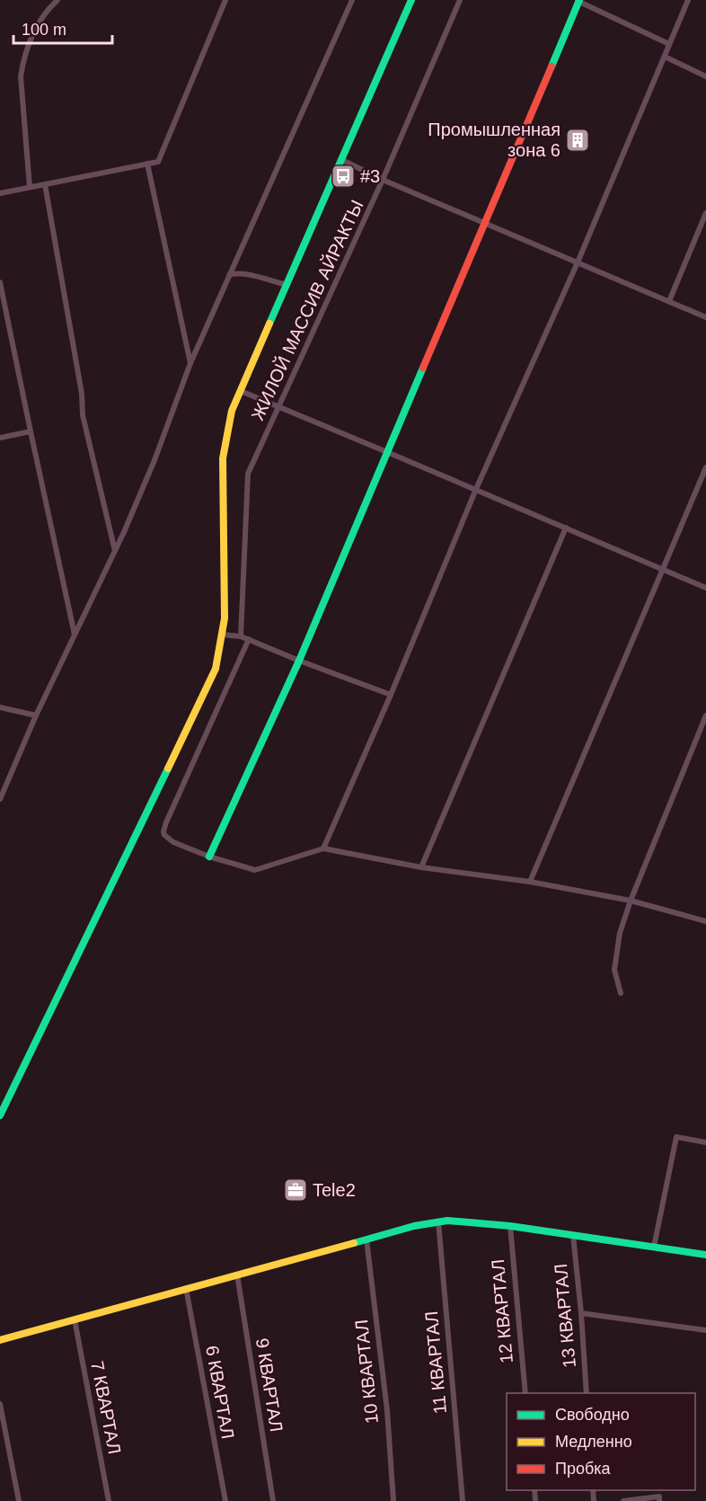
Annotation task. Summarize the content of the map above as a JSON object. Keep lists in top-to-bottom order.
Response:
{
  "streets": {
    "street": [
      "ЖИЛОЙ МАССИВ АЙРАКТЫ",
      "12 КВАРТАЛ",
      "13 КВАРТАЛ",
      "11 КВАРТАЛ",
      "10 КВАРТАЛ",
      "9 КВАРТАЛ",
      "6 КВАРТАЛ",
      "7 КВАРТАЛ"
    ]
  },
  "places": {
    "building": ["Промышленная зона 6"],
    "bus stop": ["#3"],
    "office": ["Tele2"]
  },
  "legend": ["Свободно", "Медленно", "Пробка"],
  "scale_bar": "100 m"
}
